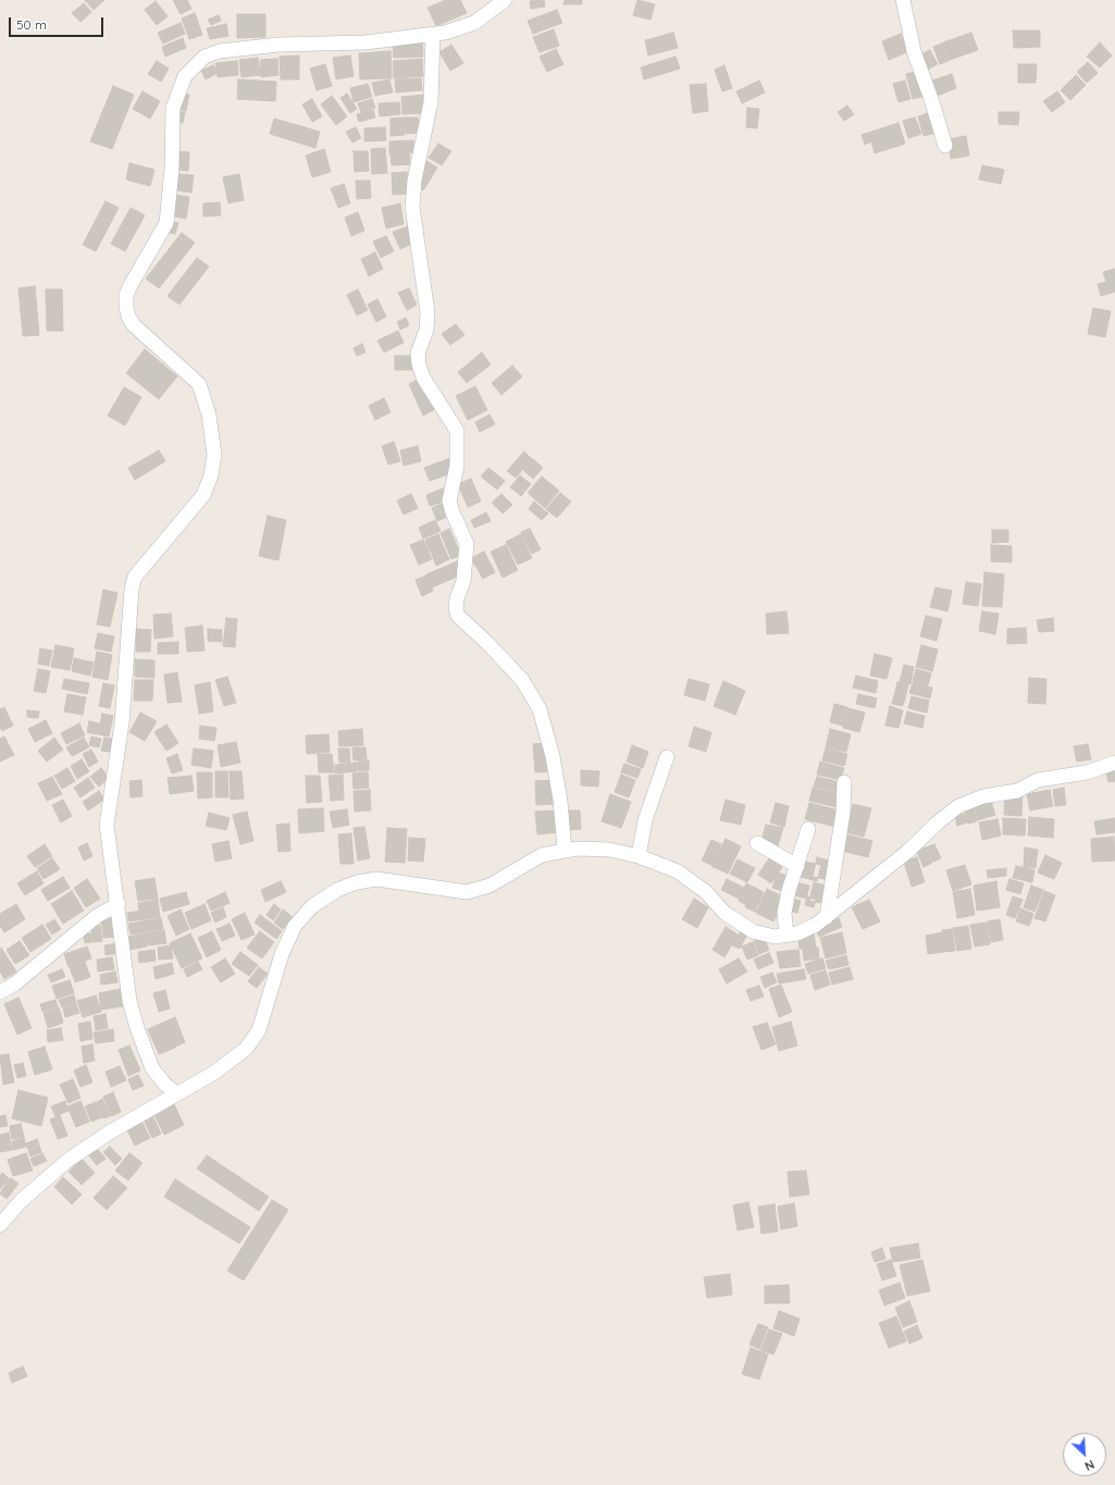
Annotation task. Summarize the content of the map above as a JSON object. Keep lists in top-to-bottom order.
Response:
{
  "scale_bar": "50 m",
  "north": "bottom right"
}
